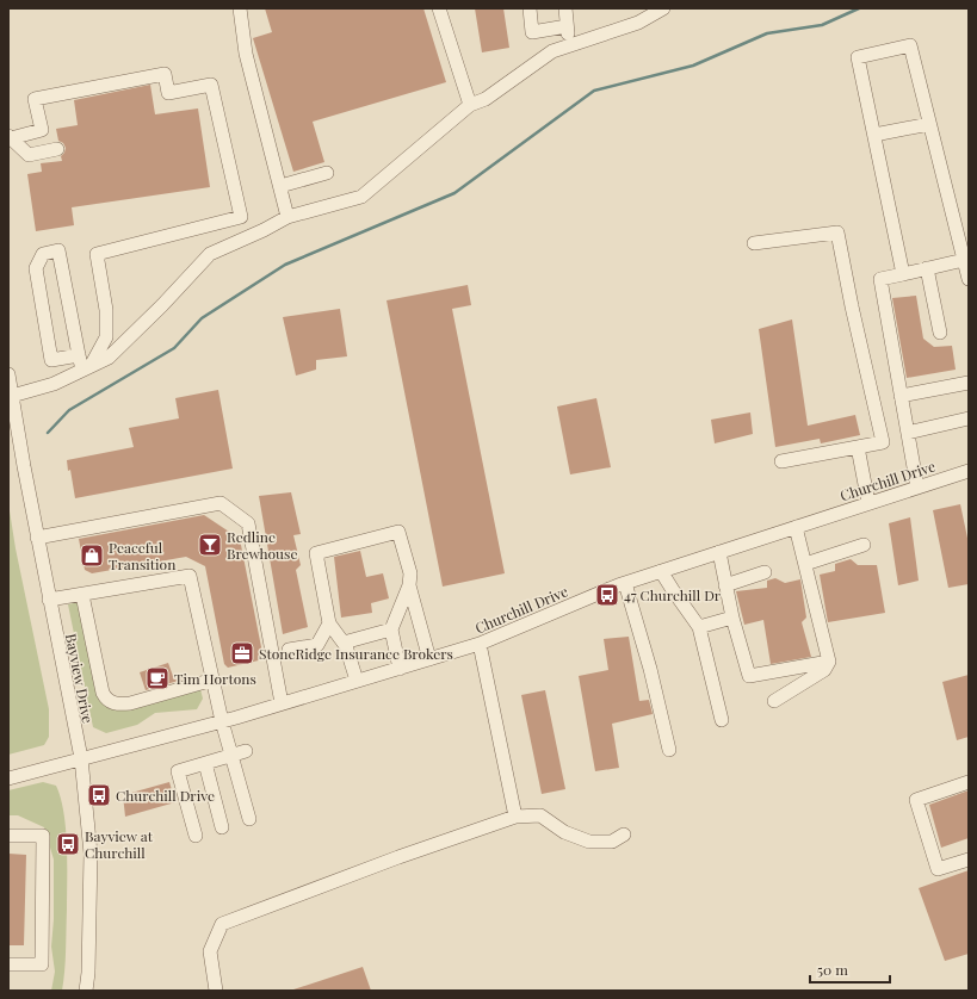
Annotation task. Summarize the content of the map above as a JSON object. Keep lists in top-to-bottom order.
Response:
{
  "streets": {
    "street": ["Churchill Drive", "Bayview Drive"]
  },
  "crossings": [
    ["Churchill Drive", "Bayview Drive"]
  ],
  "places": {
    "bar": ["Redline Brewhouse"],
    "shop": ["Peaceful Transition"],
    "bus stop": ["47 Churchill Dr", "Churchill Drive", "Bayview at Churchill"],
    "office": ["StoneRidge Insurance Brokers"],
    "cafe": ["Tim Hortons"]
  },
  "scale_bar": "50 m"
}
